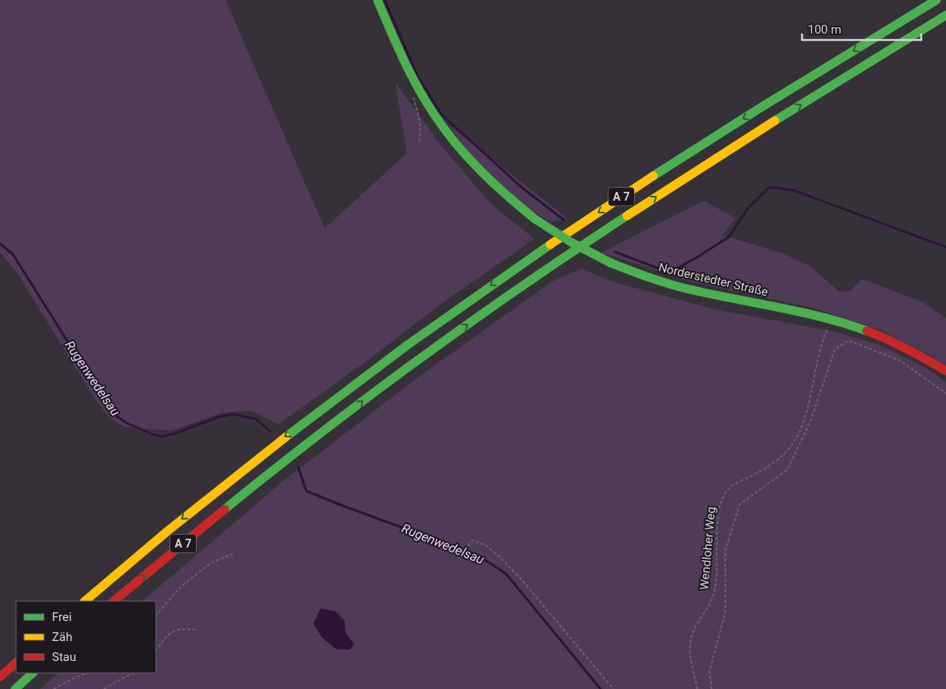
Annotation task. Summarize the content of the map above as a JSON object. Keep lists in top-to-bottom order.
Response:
{
  "streets": {
    "main road": ["A 7", "Norderstedter Straße"],
    "path": ["Wendloher Weg"]
  },
  "water": ["Rugenwedelsau"],
  "legend": ["Frei", "Zäh", "Stau"],
  "scale_bar": "100 m"
}
